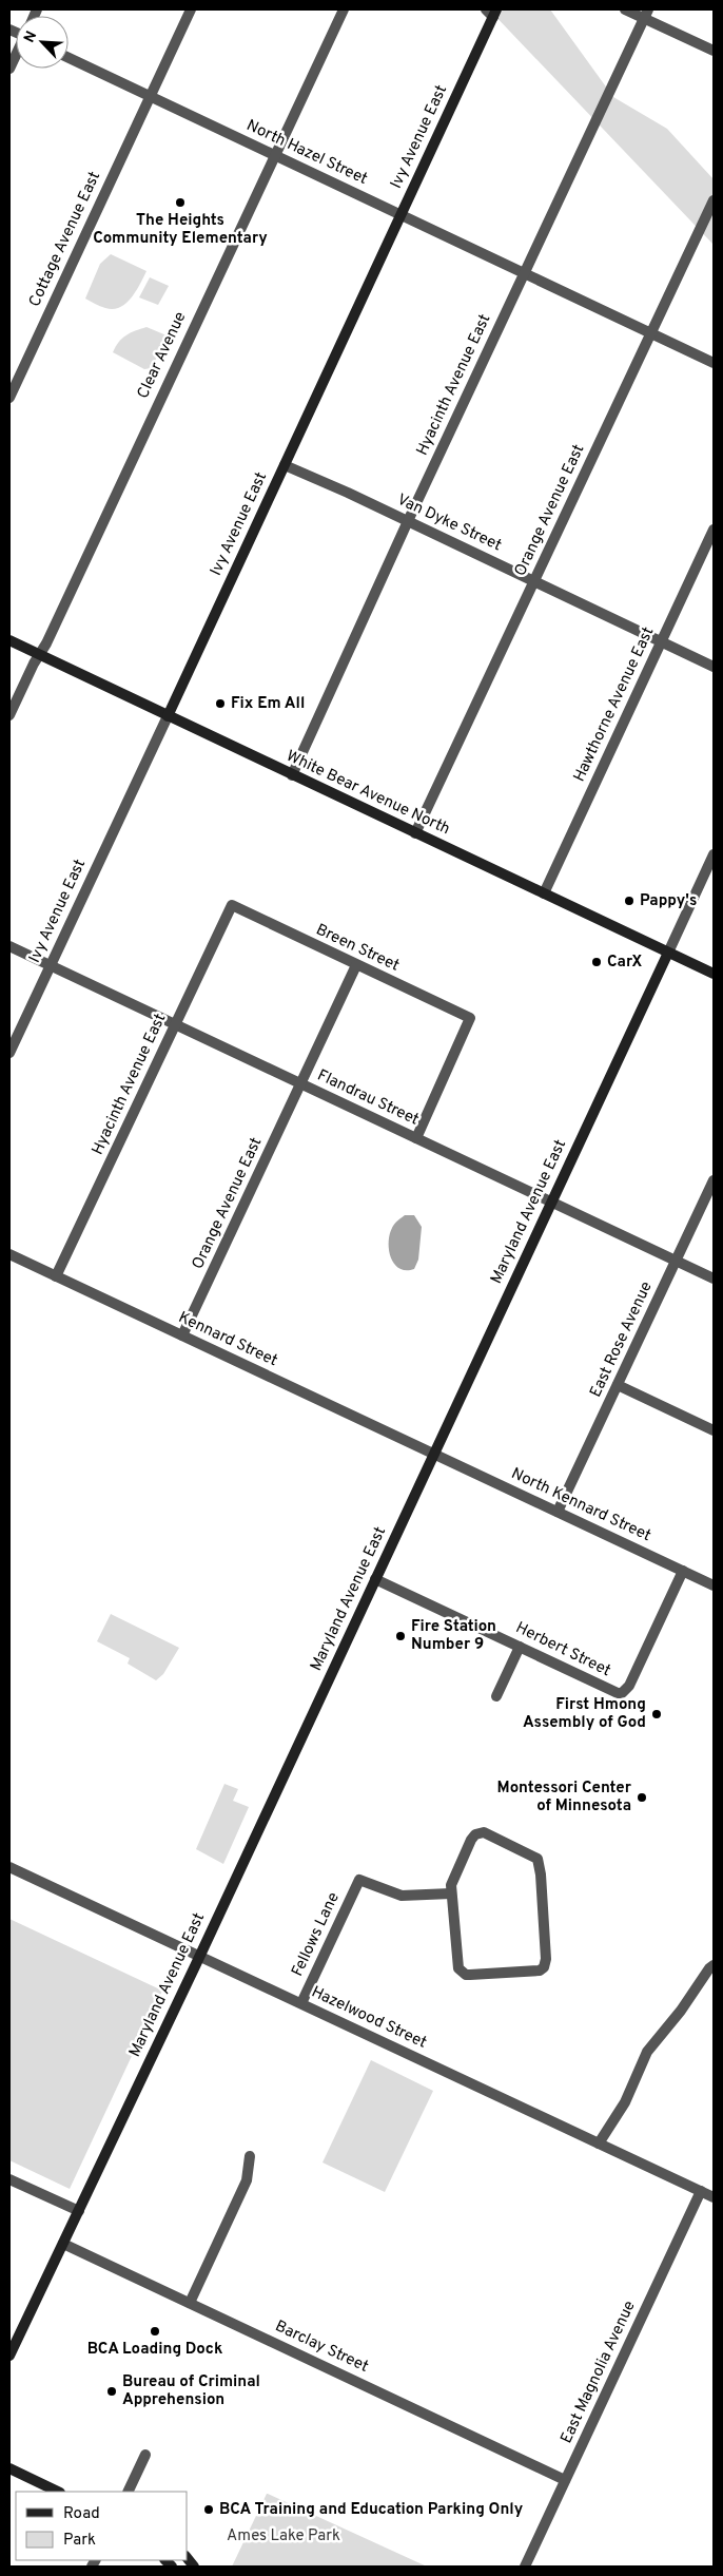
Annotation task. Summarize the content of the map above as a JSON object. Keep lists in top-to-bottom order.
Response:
{
  "streets": {
    "main road": ["Ivy Avenue East", "White Bear Avenue North", "Maryland Avenue East"],
    "street": [
      "North Hazel Street",
      "Cottage Avenue East",
      "Clear Avenue",
      "Hyacinth Avenue East",
      "Orange Avenue East",
      "Van Dyke Street",
      "Hawthorne Avenue East",
      "Breen Street",
      "Flandrau Street",
      "Kennard Street",
      "East Rose Avenue",
      "North Kennard Street",
      "Herbert Street",
      "Fellows Lane",
      "Hazelwood Street",
      "Barclay Street",
      "East Magnolia Avenue"
    ]
  },
  "crossings": [
    ["Ivy Avenue East", "North Hazel Street"],
    ["Ivy Avenue East", "Van Dyke Street"],
    ["Ivy Avenue East", "White Bear Avenue North"],
    ["Ivy Avenue East", "Flandrau Street"],
    ["North Hazel Street", "Cottage Avenue East"],
    ["North Hazel Street", "Clear Avenue"],
    ["North Hazel Street", "Hyacinth Avenue East"],
    ["North Hazel Street", "Orange Avenue East"],
    ["Clear Avenue", "White Bear Avenue North"],
    ["Hyacinth Avenue East", "Van Dyke Street"],
    ["Hyacinth Avenue East", "White Bear Avenue North"],
    ["Hyacinth Avenue East", "Breen Street"],
    ["Hyacinth Avenue East", "Flandrau Street"],
    ["Hyacinth Avenue East", "Kennard Street"],
    ["Orange Avenue East", "Van Dyke Street"],
    ["Orange Avenue East", "White Bear Avenue North"],
    ["Orange Avenue East", "Breen Street"],
    ["Orange Avenue East", "Flandrau Street"],
    ["Orange Avenue East", "Kennard Street"],
    ["Van Dyke Street", "Hawthorne Avenue East"],
    ["Hawthorne Avenue East", "White Bear Avenue North"],
    ["White Bear Avenue North", "Maryland Avenue East"],
    ["Breen Street", "Flandrau Street"],
    ["Flandrau Street", "Maryland Avenue East"],
    ["Flandrau Street", "East Rose Avenue"],
    ["Maryland Avenue East", "Kennard Street"],
    ["Maryland Avenue East", "North Kennard Street"],
    ["Maryland Avenue East", "Herbert Street"],
    ["Maryland Avenue East", "Hazelwood Street"],
    ["Maryland Avenue East", "Barclay Street"],
    ["Kennard Street", "North Kennard Street"],
    ["East Rose Avenue", "North Kennard Street"],
    ["North Kennard Street", "Herbert Street"],
    ["Fellows Lane", "Hazelwood Street"],
    ["Hazelwood Street", "East Magnolia Avenue"],
    ["Barclay Street", "East Magnolia Avenue"]
  ],
  "parks": ["Ames Lake Park"],
  "places": [
    "The Heights Community Elementary",
    "Fix Em All",
    "Pappy's",
    "CarX",
    "Fire Station Number 9",
    "First Hmong Assembly of God",
    "Montessori Center of Minnesota",
    "BCA Loading Dock",
    "Bureau of Criminal Apprehension",
    "BCA Training and Education Parking Only"
  ],
  "legend": ["Road", "Park"],
  "north": "top left"
}
